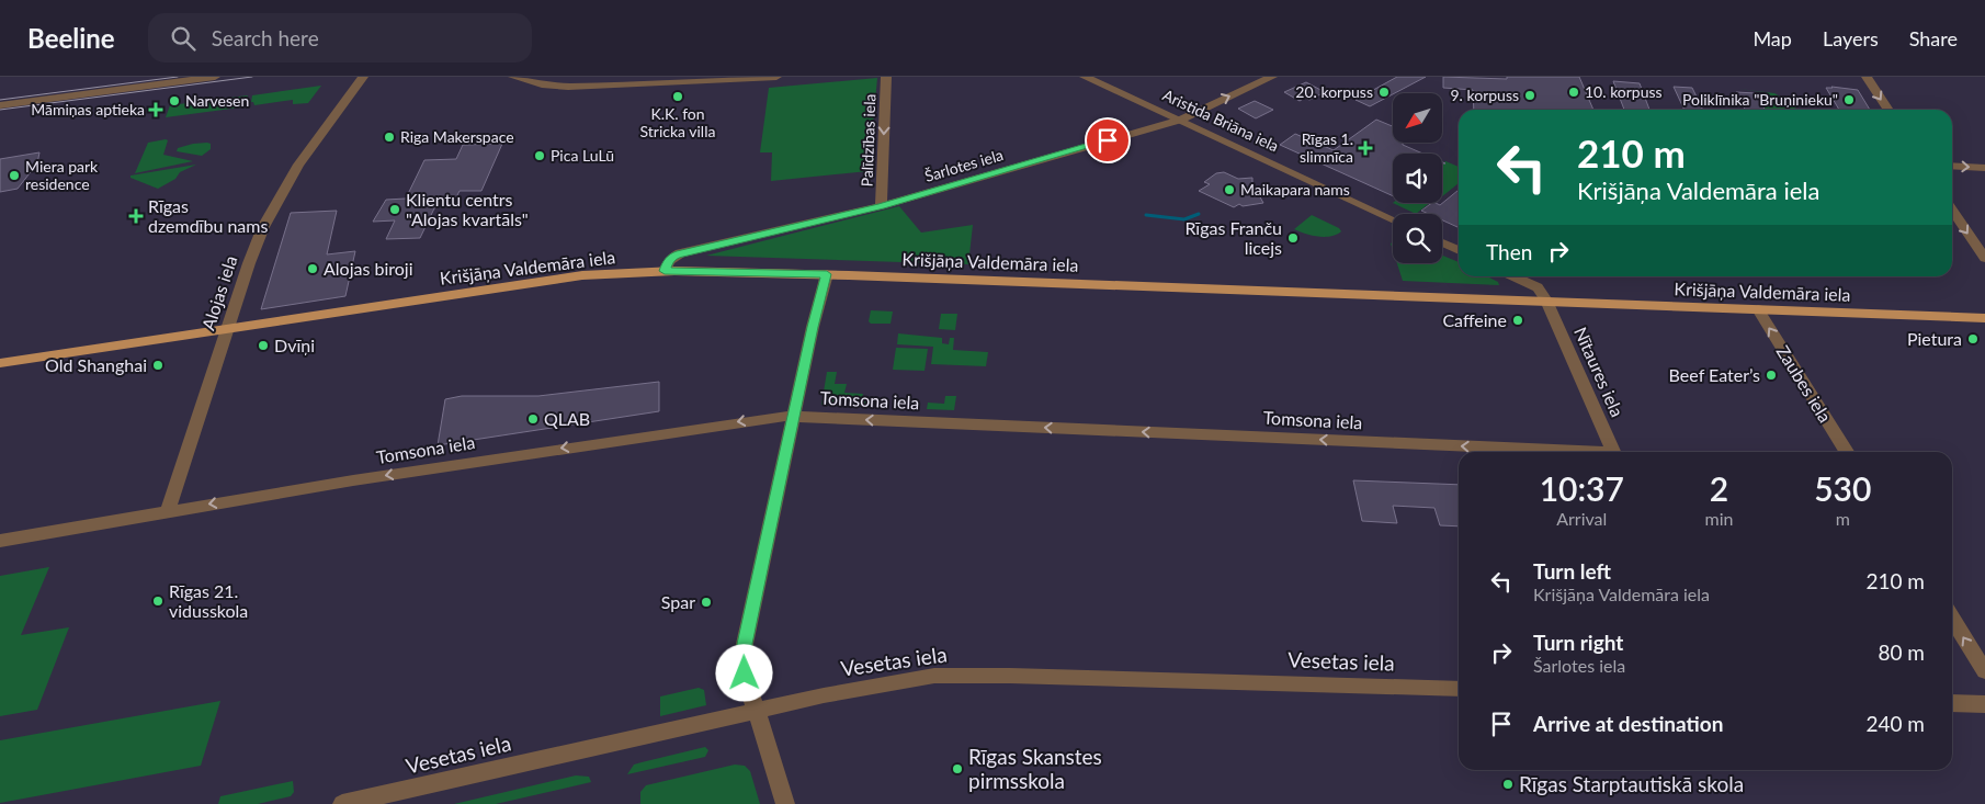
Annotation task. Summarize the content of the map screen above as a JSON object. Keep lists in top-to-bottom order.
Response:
{
  "streets": {
    "main road": ["Krišjāņa Valdemāra iela"],
    "street": [
      "Aristida Briāna iela",
      "Palīdzības iela",
      "Šarlotes iela",
      "Alojas iela",
      "Nītaures iela",
      "Zaubes iela",
      "Tomsona iela",
      "Vesetas iela"
    ]
  },
  "crossings": [
    ["Aristida Briāna iela", "Šarlotes iela"],
    ["Palīdzības iela", "Šarlotes iela"],
    ["Šarlotes iela", "Krišjāņa Valdemāra iela"],
    ["Krišjāņa Valdemāra iela", "Alojas iela"],
    ["Krišjāņa Valdemāra iela", "Nītaures iela"],
    ["Krišjāņa Valdemāra iela", "Zaubes iela"],
    ["Alojas iela", "Tomsona iela"]
  ],
  "one_way": ["Palīdzības iela", "Zaubes iela", "Tomsona iela"],
  "places": {
    "other": [
      "20. korpuss",
      "10. korpuss",
      "9. korpuss",
      "K.K. fon Stricka villa",
      "Poliklīnika \"Bruņinieku\"",
      "Narvesen",
      "Riga Makerspace",
      "Pica LuLū",
      "Miera park residence",
      "Maikapara nams",
      "Klientu centrs \"Alojas kvartāls\"",
      "Rīgas Franču licejs",
      "Alojas biroji",
      "Caffeine",
      "Pietura",
      "Dvīņi",
      "Old Shanghai",
      "Beef Eater’s",
      "QLAB",
      "Rīgas 21. vidusskola",
      "Spar",
      "Rīgas Skanstes pirmsskola",
      "Rīgas Starptautiskā skola"
    ],
    "health": ["Māmiņas aptieka", "Rīgas 1. slimnīca", "Rīgas dzemdību nams"]
  },
  "north": "bottom left",
  "page": {
    "header": "Beeline",
    "search": "Search here",
    "nav": ["Map", "Layers", "Share"],
    "turn": ["210 m", "Krišjāņa Valdemāra iela"],
    "then": "Then",
    "eta": [
      "10:37",
      "Arrival",
      "2",
      "min",
      "530",
      "m"
    ],
    "list": [
      {
        "name": "Turn left",
        "note": "Krišjāņa Valdemāra iela",
        "value": "210 m"
      },
      {
        "name": "Turn right",
        "note": "Šarlotes iela",
        "value": "80 m"
      },
      {
        "name": "Arrive at destination",
        "value": "240 m"
      }
    ]
  }
}
